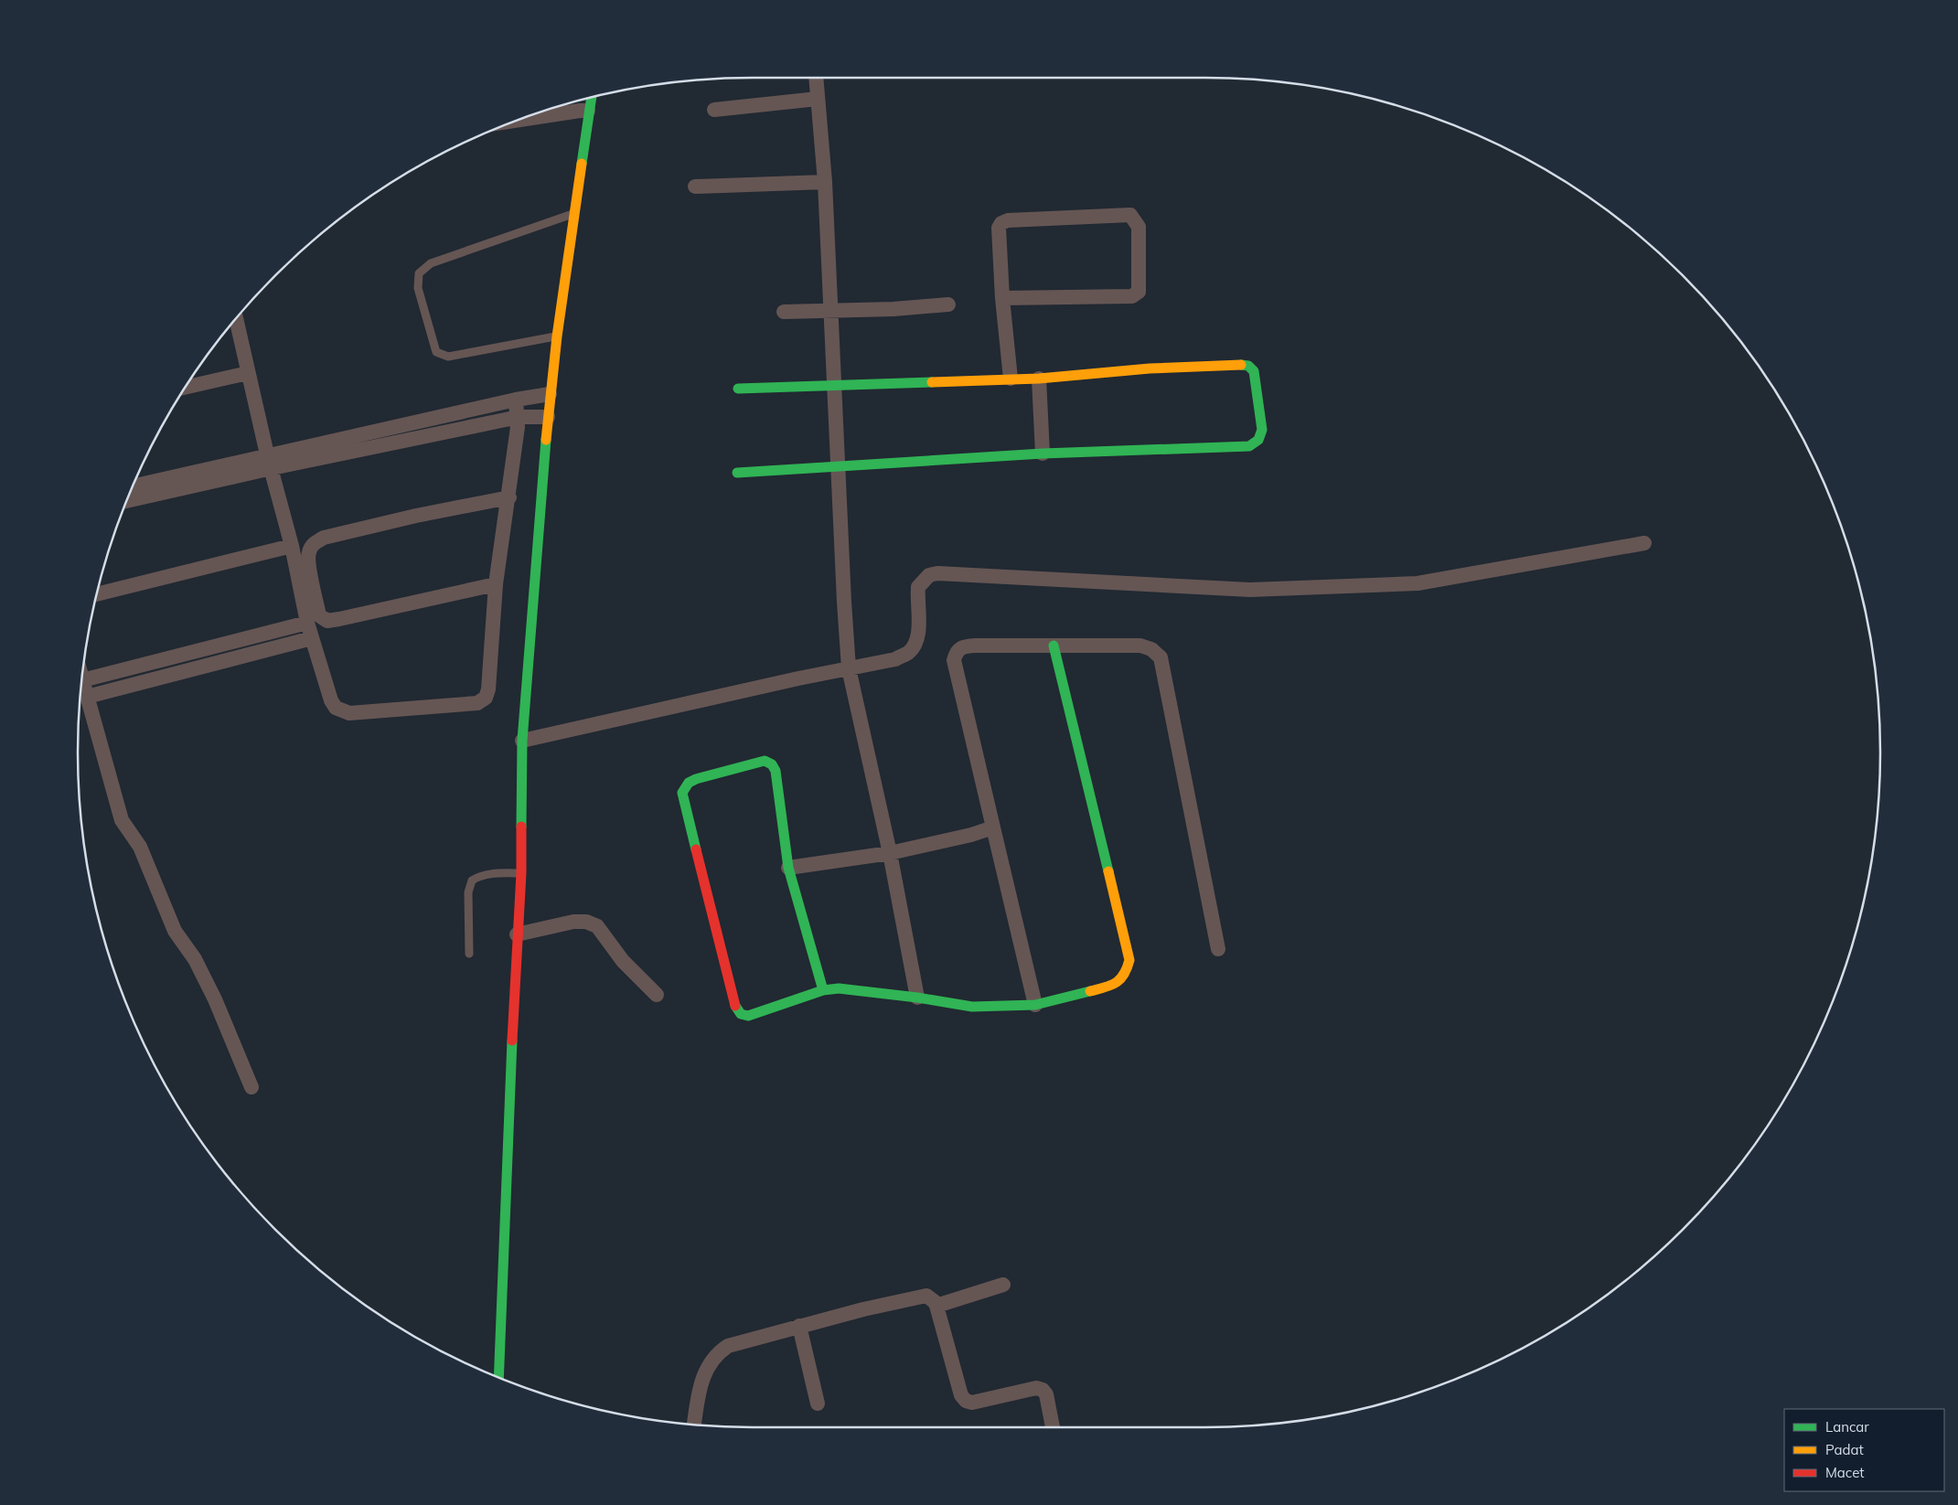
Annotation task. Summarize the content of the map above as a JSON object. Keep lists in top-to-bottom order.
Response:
{
  "legend": ["Lancar", "Padat", "Macet"]
}
